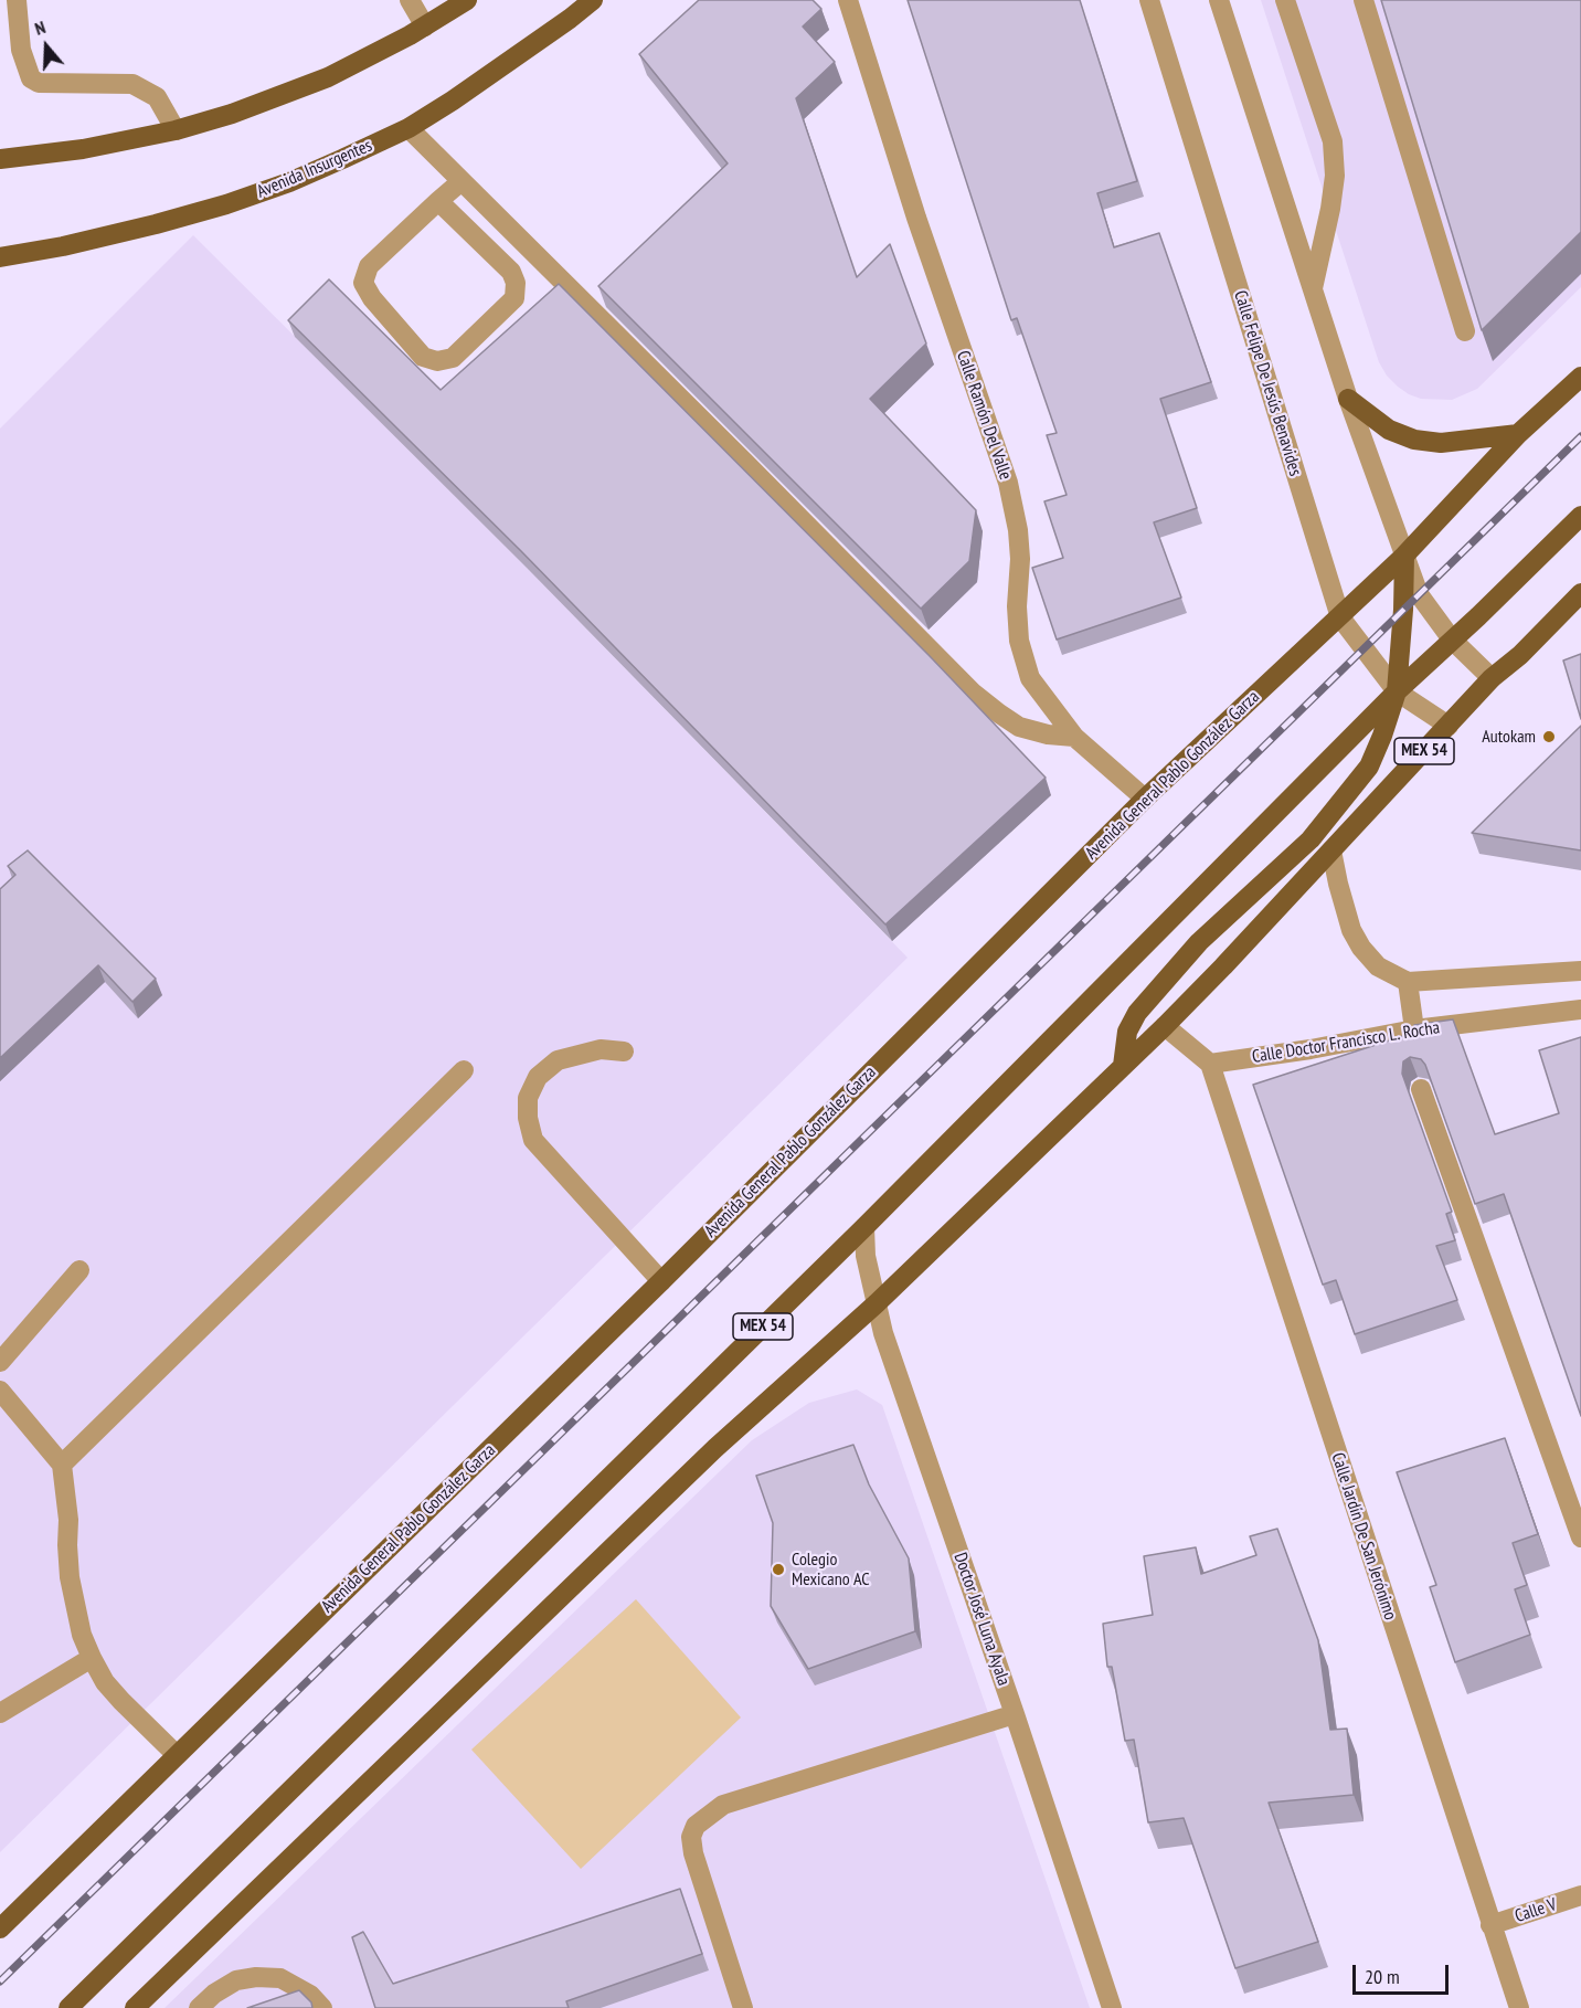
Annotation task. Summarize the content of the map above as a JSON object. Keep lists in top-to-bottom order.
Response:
{
  "streets": {
    "main road": ["Avenida Insurgentes", "MEX 54", "Avenida General Pablo González Garza"],
    "street": [
      "Calle Felipe De Jesús Benavides",
      "Calle Ramón Del Valle",
      "Calle Doctor Francisco L. Rocha",
      "Calle Jardín De San Jerónimo",
      "Doctor José Luna Ayala",
      "Calle V"
    ]
  },
  "crossings": [
    ["Calle Felipe De Jesús Benavides", "MEX 54"],
    ["Calle Felipe De Jesús Benavides", "Avenida General Pablo González Garza"],
    ["Calle Ramón Del Valle", "Avenida General Pablo González Garza"],
    ["MEX 54", "Doctor José Luna Ayala"],
    ["Calle Doctor Francisco L. Rocha", "Calle Jardín De San Jerónimo"],
    ["Calle Jardín De San Jerónimo", "Calle V"]
  ],
  "places": ["Autokam", "Colegio Mexicano AC"],
  "scale_bar": "20 m",
  "north": "top"
}
